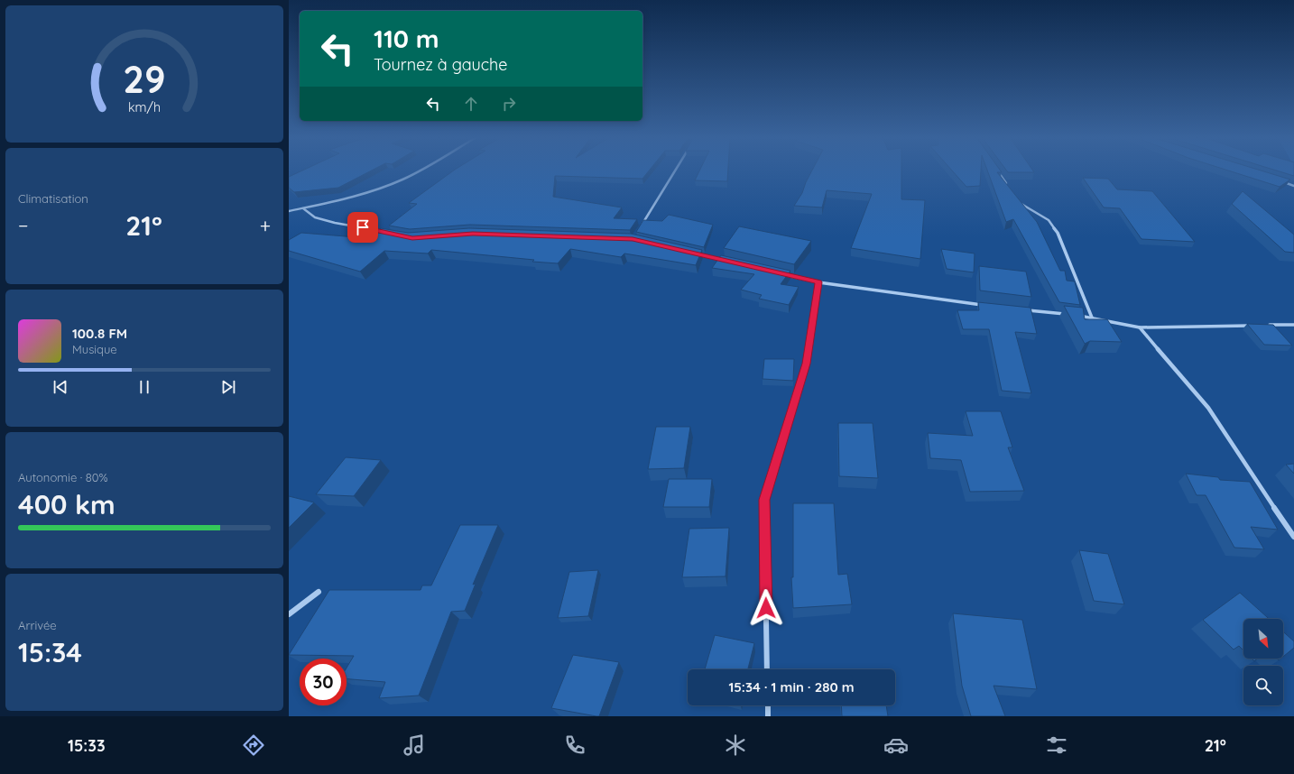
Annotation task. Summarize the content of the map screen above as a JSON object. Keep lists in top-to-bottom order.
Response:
{
  "north": "bottom right",
  "page": {
    "turn": ["110 m", "Tournez à gauche"],
    "tile": [
      "Climatisation",
      ["Autonomie · 80%", "400 km"],
      ["Arrivée", "15:34"]
    ],
    "heat": ["−", "21°", "+"],
    "song": ["100.8 FM", "Musique"],
    "limit": "30",
    "trip": "15:34 · 1 min · 280 m",
    "tabs": ["15:33", "21°"],
    "gauge": ["29", "km/h"]
  }
}
